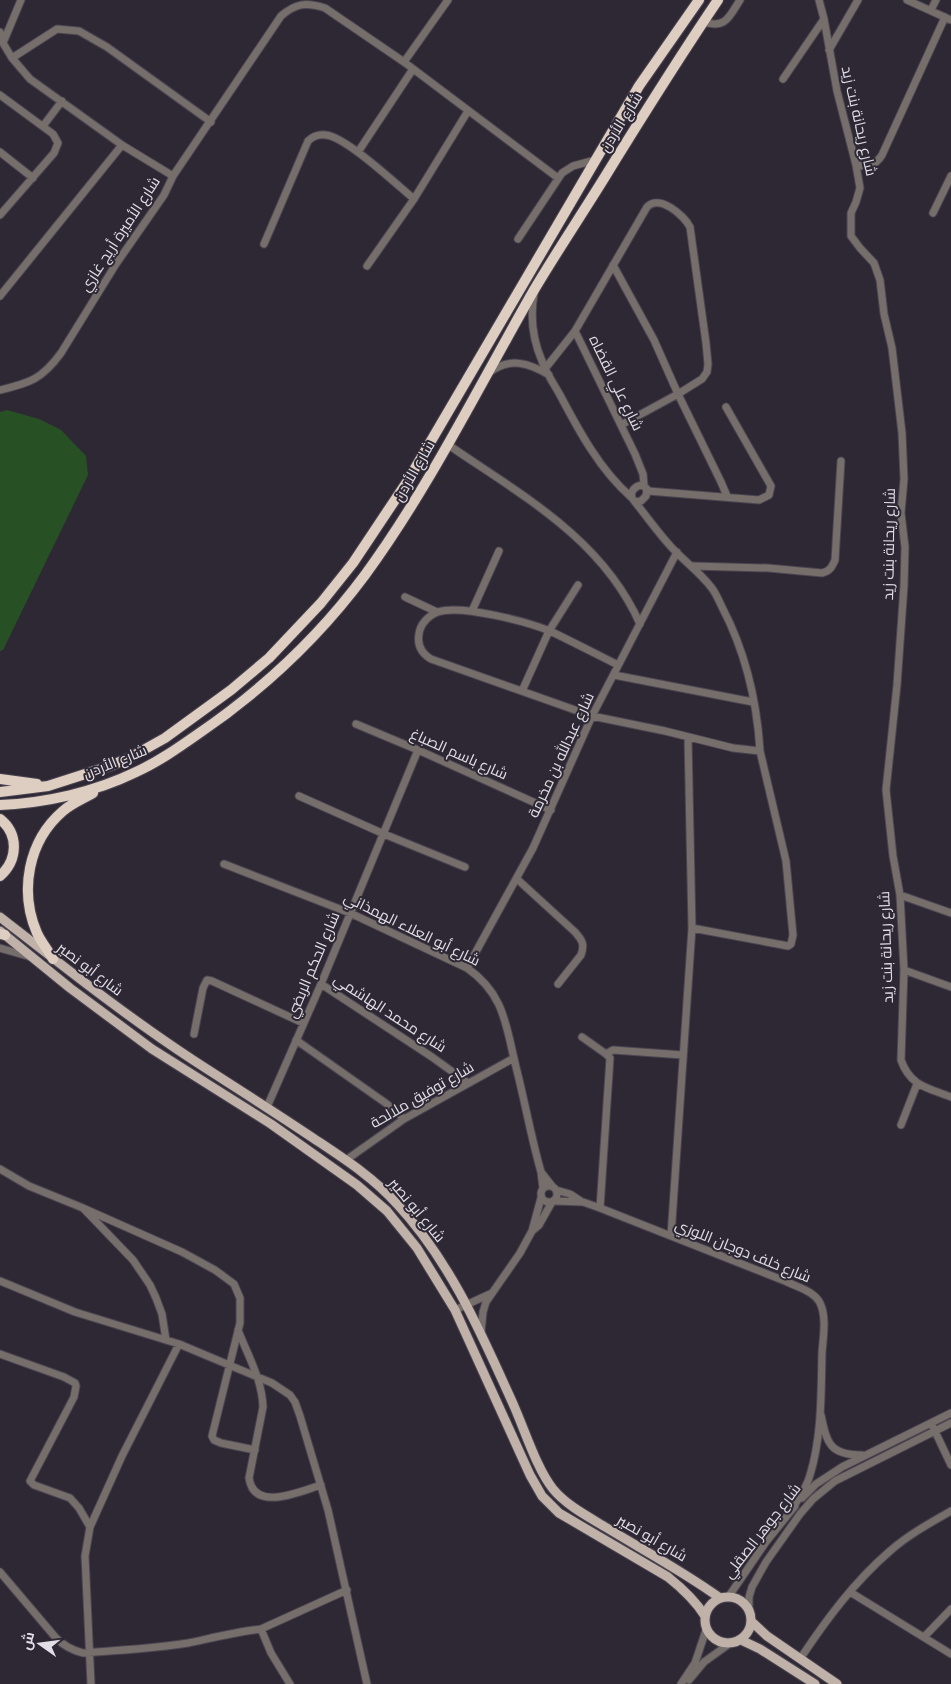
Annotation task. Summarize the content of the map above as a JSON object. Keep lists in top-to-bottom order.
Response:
{
  "streets": {
    "highway": ["شارع الأردن"],
    "main road": ["شارع أبو نصير"],
    "street": [
      "شارع ريحانة بنت زيد",
      "شارع الأميرة أريج غازي",
      "شارع علي القضاه",
      "شارع باسم الصباغ",
      "شارع عبدالله بن مخرمة",
      "شارع أبو العلاء الهمذاني",
      "شارع الحكم الربضي",
      "شارع محمد الهاشمي",
      "شارع توفيق ملالحة",
      "شارع خلف دوجان اللوزي",
      "شارع جوهر الصقلي"
    ]
  },
  "crossings": [
    ["شارع باسم الصباغ", "شارع عبدالله بن مخرمة"],
    ["شارع باسم الصباغ", "شارع الحكم الربضي"],
    ["شارع عبدالله بن مخرمة", "شارع أبو العلاء الهمذاني"],
    ["شارع أبو العلاء الهمذاني", "شارع الحكم الربضي"],
    ["شارع أبو العلاء الهمذاني", "شارع توفيق ملالحة"],
    ["شارع أبو العلاء الهمذاني", "شارع خلف دوجان اللوزي"],
    ["شارع الحكم الربضي", "شارع أبو نصير"],
    ["شارع الحكم الربضي", "شارع محمد الهاشمي"],
    ["شارع أبو نصير", "شارع توفيق ملالحة"],
    ["شارع أبو نصير", "شارع جوهر الصقلي"],
    ["شارع محمد الهاشمي", "شارع توفيق ملالحة"],
    ["شارع خلف دوجان اللوزي", "شارع جوهر الصقلي"]
  ],
  "north": "left"
}
